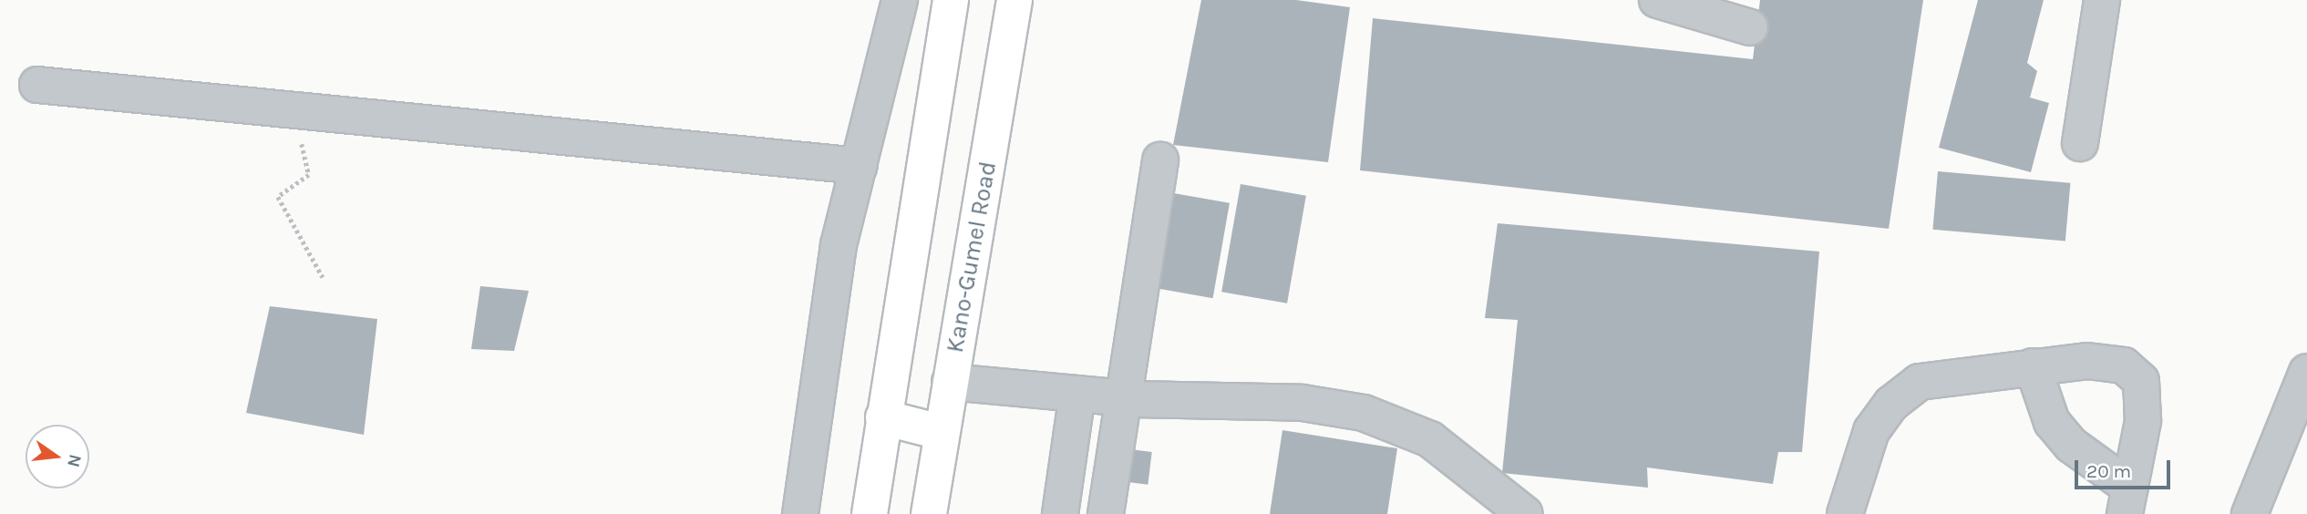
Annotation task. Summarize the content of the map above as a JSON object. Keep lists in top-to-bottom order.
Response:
{
  "streets": {
    "main road": ["Kano-Gumel Road"]
  },
  "scale_bar": "20 m",
  "north": "right"
}
